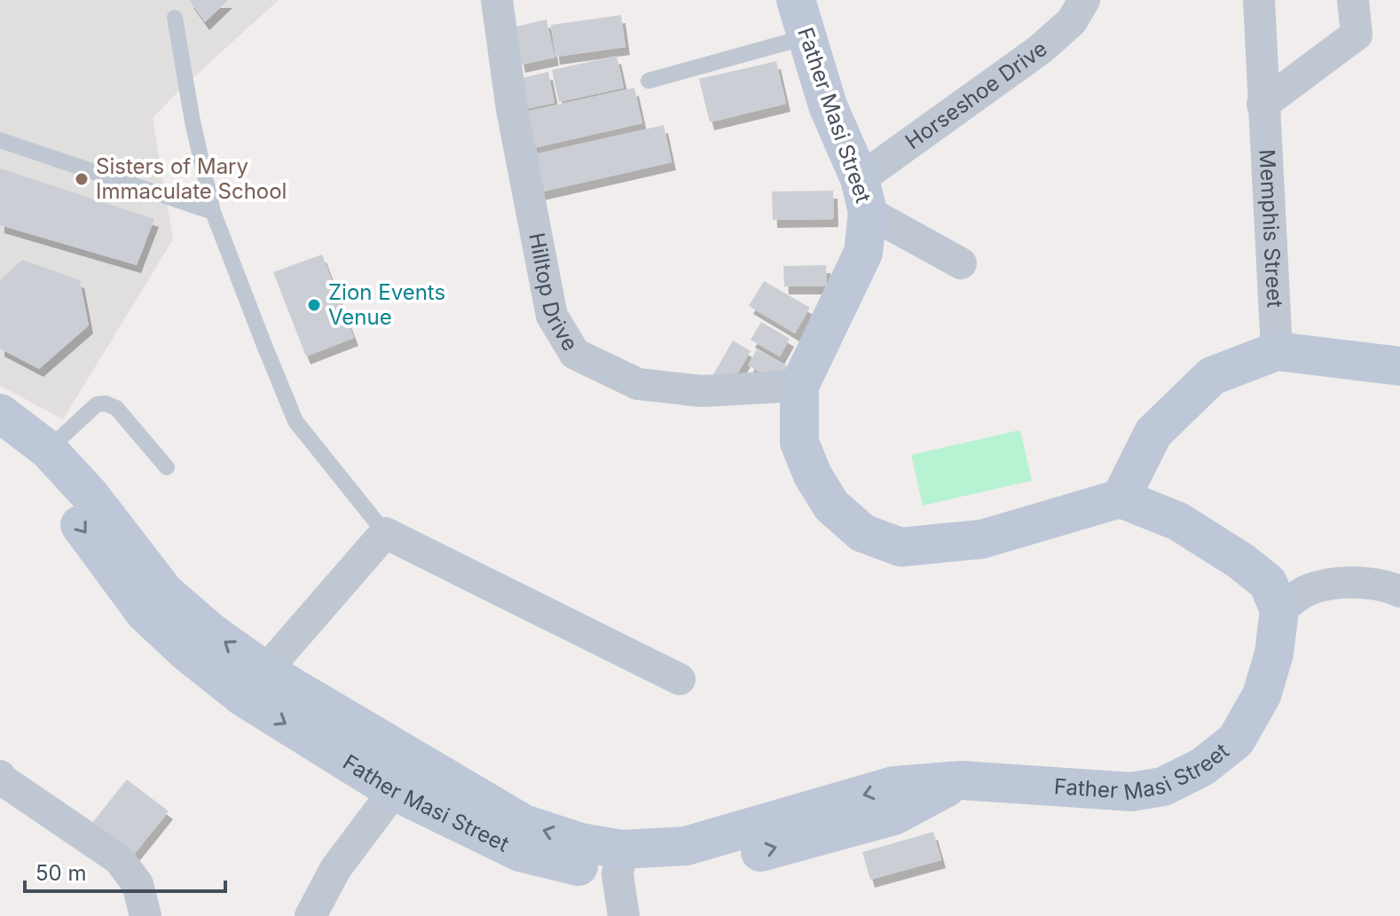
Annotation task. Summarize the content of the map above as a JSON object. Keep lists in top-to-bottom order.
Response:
{
  "streets": {
    "street": [
      "Horseshoe Drive",
      "Father Masi Street",
      "Memphis Street",
      "Hilltop Drive"
    ]
  },
  "crossings": [
    ["Horseshoe Drive", "Father Masi Street"],
    ["Father Masi Street", "Hilltop Drive"]
  ],
  "places": ["Sisters of Mary Immaculate School", "Zion Events Venue"],
  "scale_bar": "50 m"
}
